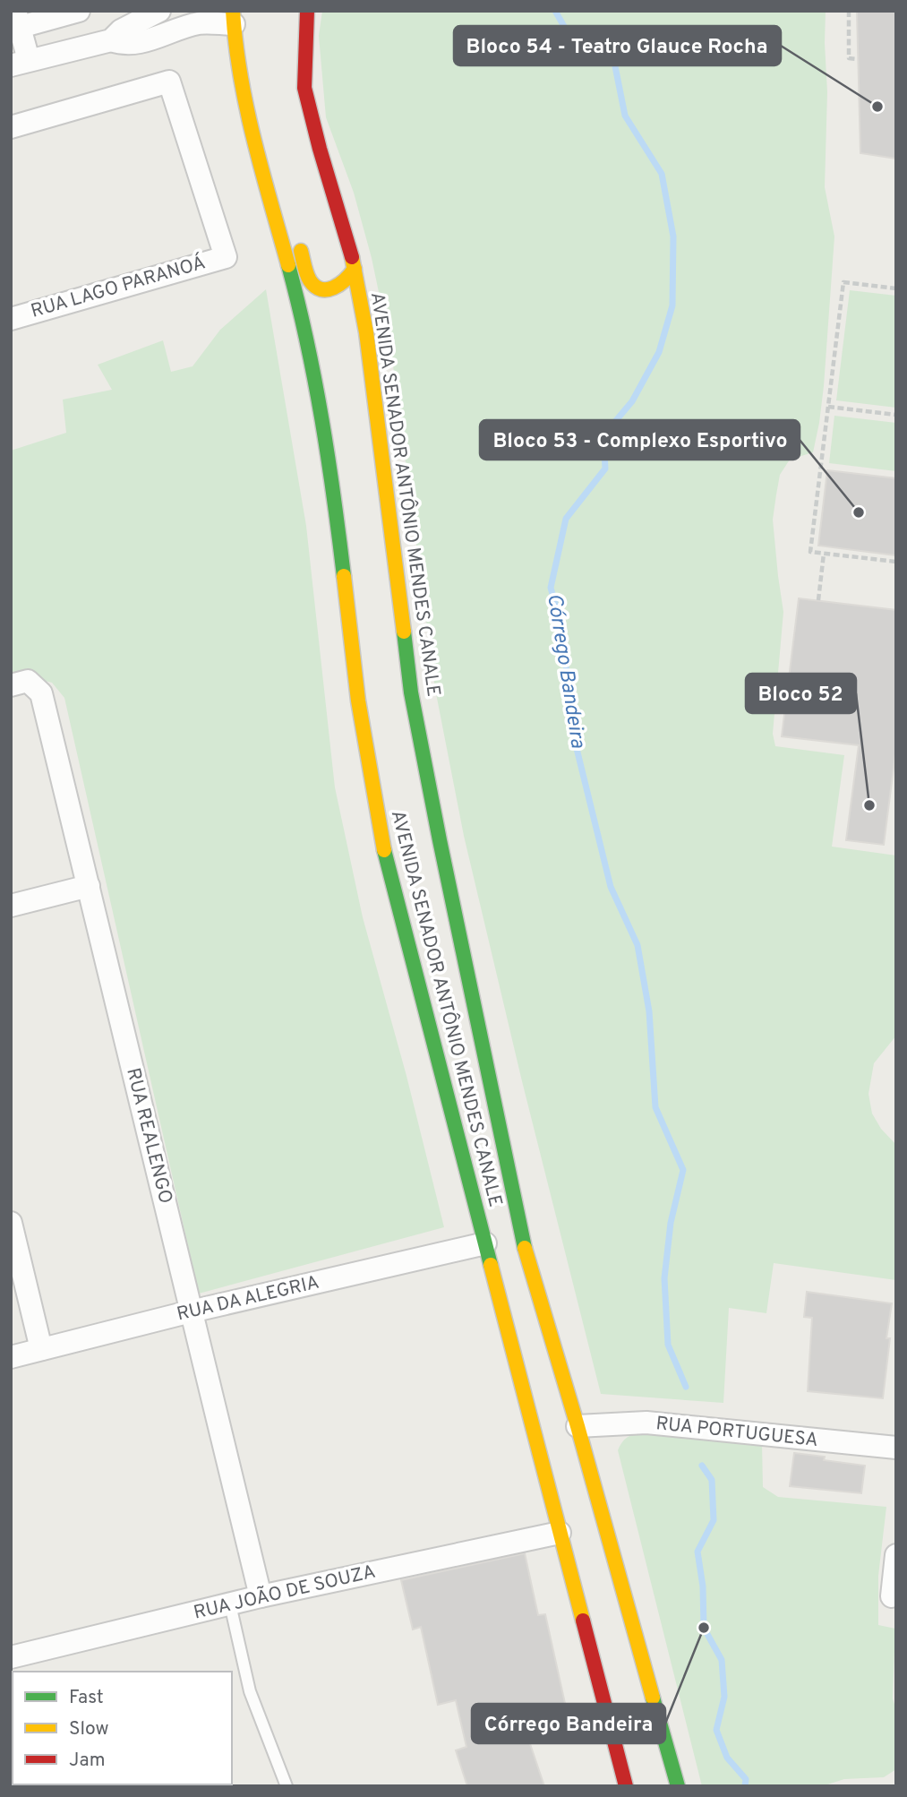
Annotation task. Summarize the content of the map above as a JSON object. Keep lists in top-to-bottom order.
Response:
{
  "streets": {
    "main road": ["AVENIDA SENADOR ANTÔNIO MENDES CANALE"],
    "street": [
      "RUA LAGO PARANOÁ",
      "RUA REALENGO",
      "RUA DA ALEGRIA",
      "RUA PORTUGUESA",
      "RUA JOÃO DE SOUZA"
    ]
  },
  "crossings": [
    ["AVENIDA SENADOR ANTÔNIO MENDES CANALE", "RUA DA ALEGRIA"],
    ["AVENIDA SENADOR ANTÔNIO MENDES CANALE", "RUA PORTUGUESA"],
    ["AVENIDA SENADOR ANTÔNIO MENDES CANALE", "RUA JOÃO DE SOUZA"],
    ["RUA REALENGO", "RUA DA ALEGRIA"],
    ["RUA REALENGO", "RUA JOÃO DE SOUZA"]
  ],
  "water": ["Córrego Bandeira"],
  "places": [
    "Bloco 54 - Teatro Glauce Rocha",
    "Bloco 53 - Complexo Esportivo",
    "Bloco 52",
    "Córrego Bandeira"
  ],
  "legend": ["Fast", "Slow", "Jam"]
}
